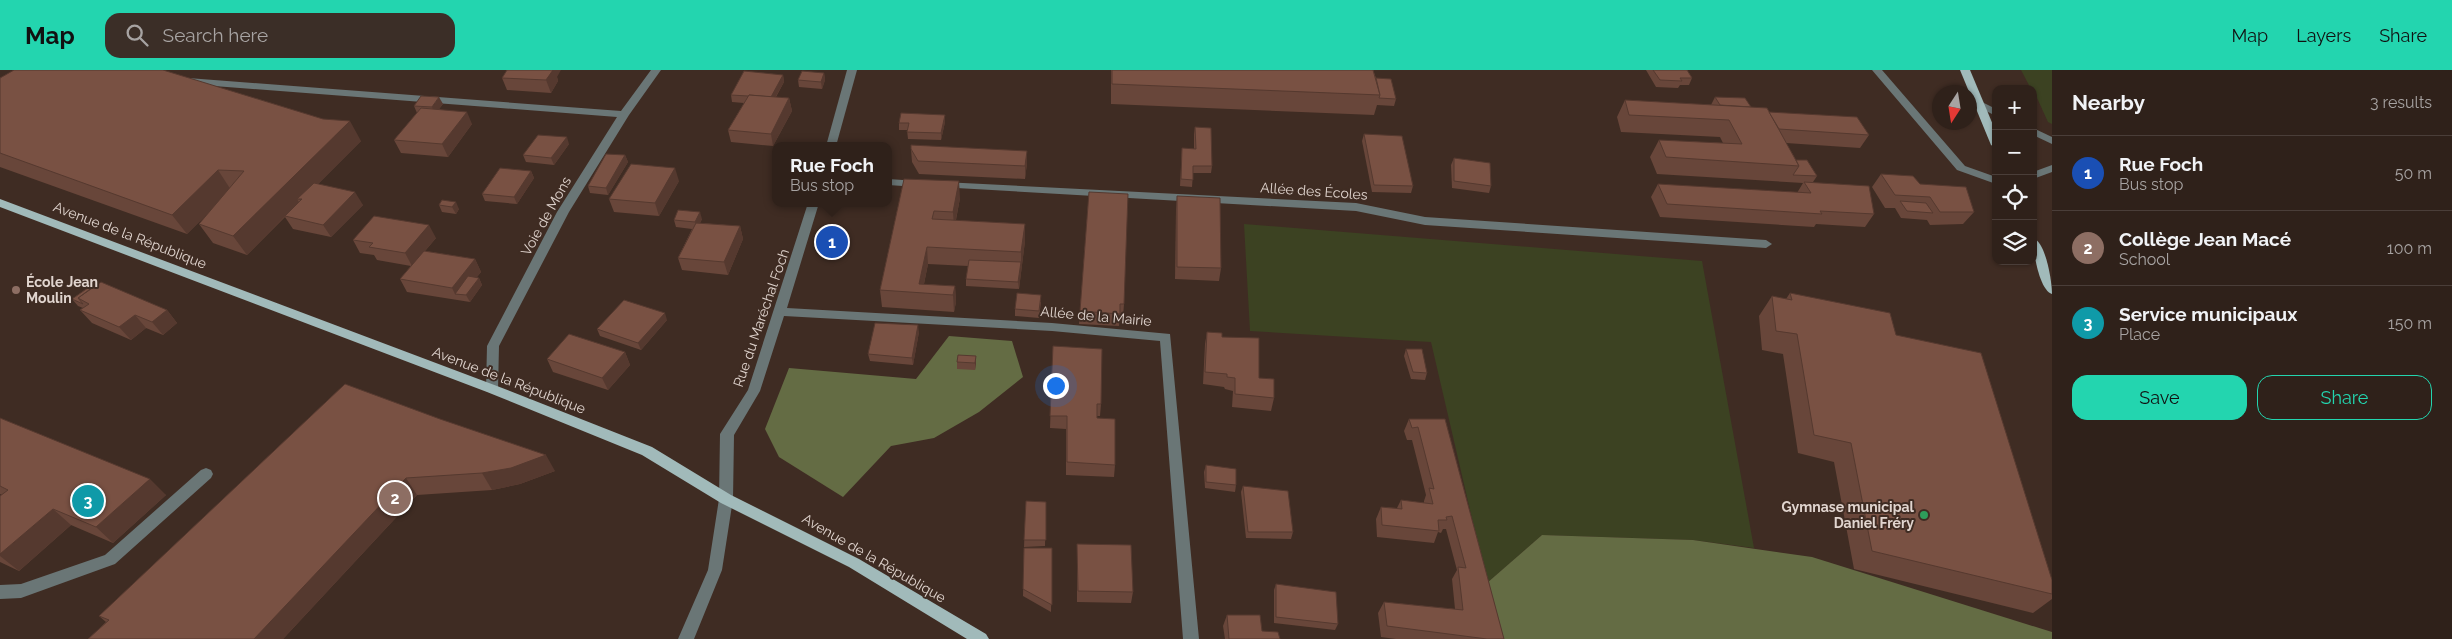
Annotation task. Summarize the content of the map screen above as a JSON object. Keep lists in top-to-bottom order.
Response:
{
  "streets": {
    "main road": ["Avenue de la République"],
    "street": [
      "Allée des Écoles",
      "Voie de Mons",
      "Allée de la Mairie",
      "Rue du Maréchal Foch"
    ]
  },
  "crossings": [
    ["Voie de Mons", "Avenue de la République"],
    ["Avenue de la République", "Rue du Maréchal Foch"],
    ["Allée de la Mairie", "Rue du Maréchal Foch"]
  ],
  "places": ["École Jean Moulin", "Gymnase municipal Daniel Fréry"],
  "north": "bottom",
  "page": {
    "header": "Map",
    "search": "Search here",
    "nav": ["Map", "Layers", "Share"],
    "heading": ["Nearby", "3 results"],
    "map_buttons": ["+", "−"],
    "list": [
      {
        "mark": "1",
        "name": "Rue Foch",
        "note": "Bus stop",
        "value": "50 m"
      },
      {
        "mark": "2",
        "name": "Collège Jean Macé",
        "note": "School",
        "value": "100 m"
      },
      {
        "mark": "3",
        "name": "Service municipaux",
        "note": "Place",
        "value": "150 m"
      }
    ],
    "popup": ["Rue Foch", "Bus stop"],
    "pins": ["1", "2", "3"],
    "buttons": ["Save", "Share"]
  }
}
